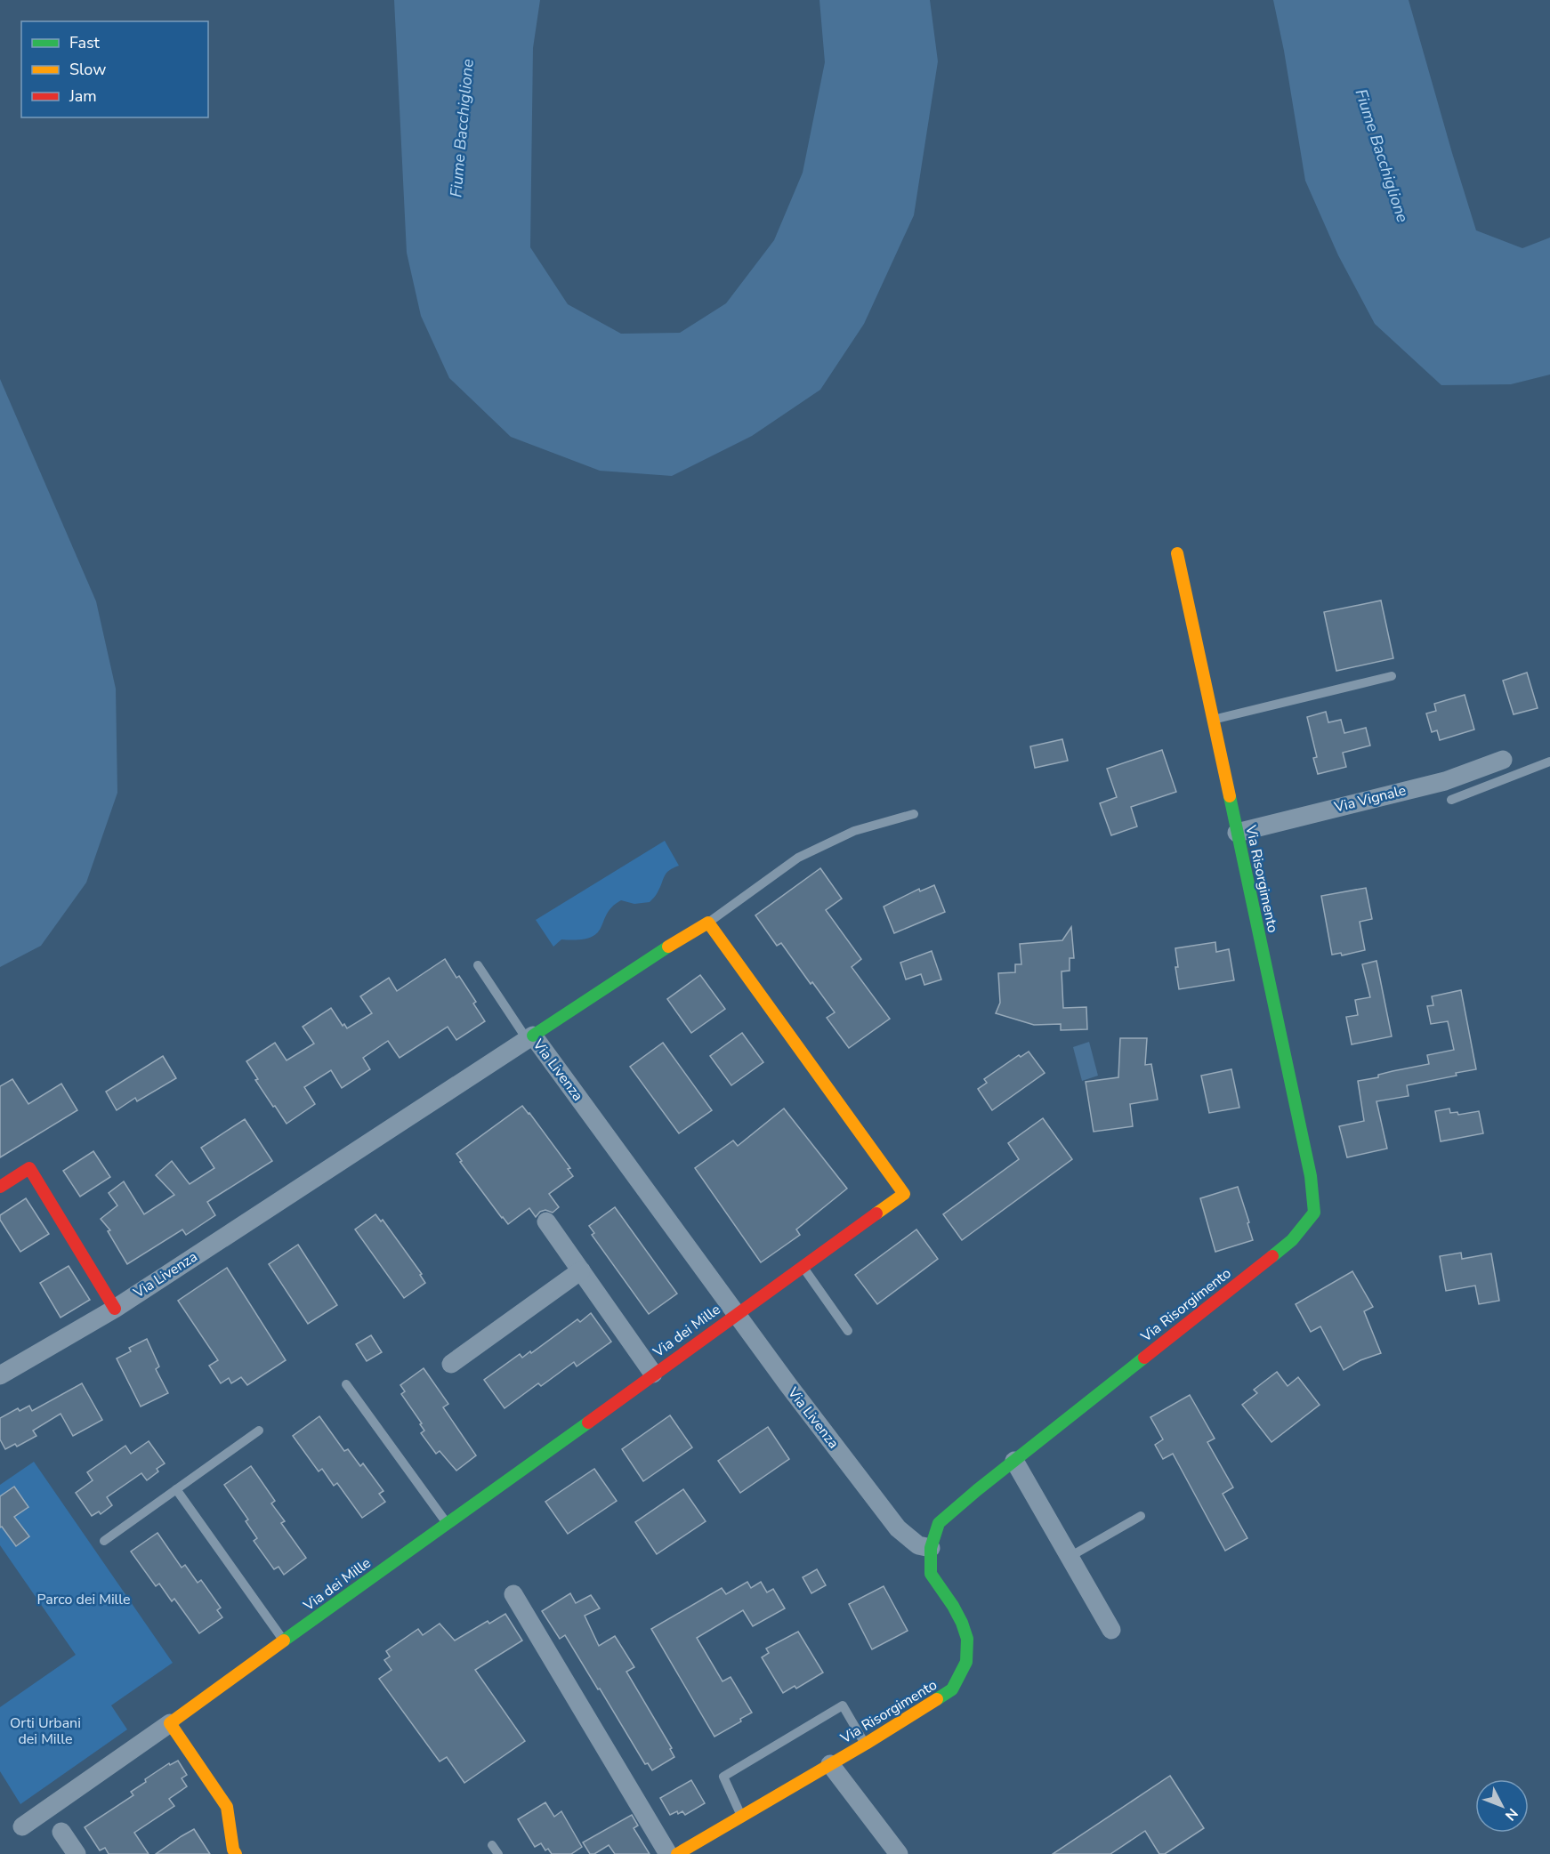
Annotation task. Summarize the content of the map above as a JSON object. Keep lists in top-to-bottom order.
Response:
{
  "streets": {
    "street": [
      "Via Vignale",
      "Via Risorgimento",
      "Via Livenza",
      "Via dei Mille"
    ]
  },
  "crossings": [
    ["Via Vignale", "Via Risorgimento"],
    ["Via Risorgimento", "Via Livenza"],
    ["Via Livenza", "Via dei Mille"]
  ],
  "water": ["Fiume Bacchiglione"],
  "parks": ["Parco dei Mille", "Orti Urbani dei Mille"],
  "legend": ["Fast", "Slow", "Jam"],
  "north": "bottom right"
}
